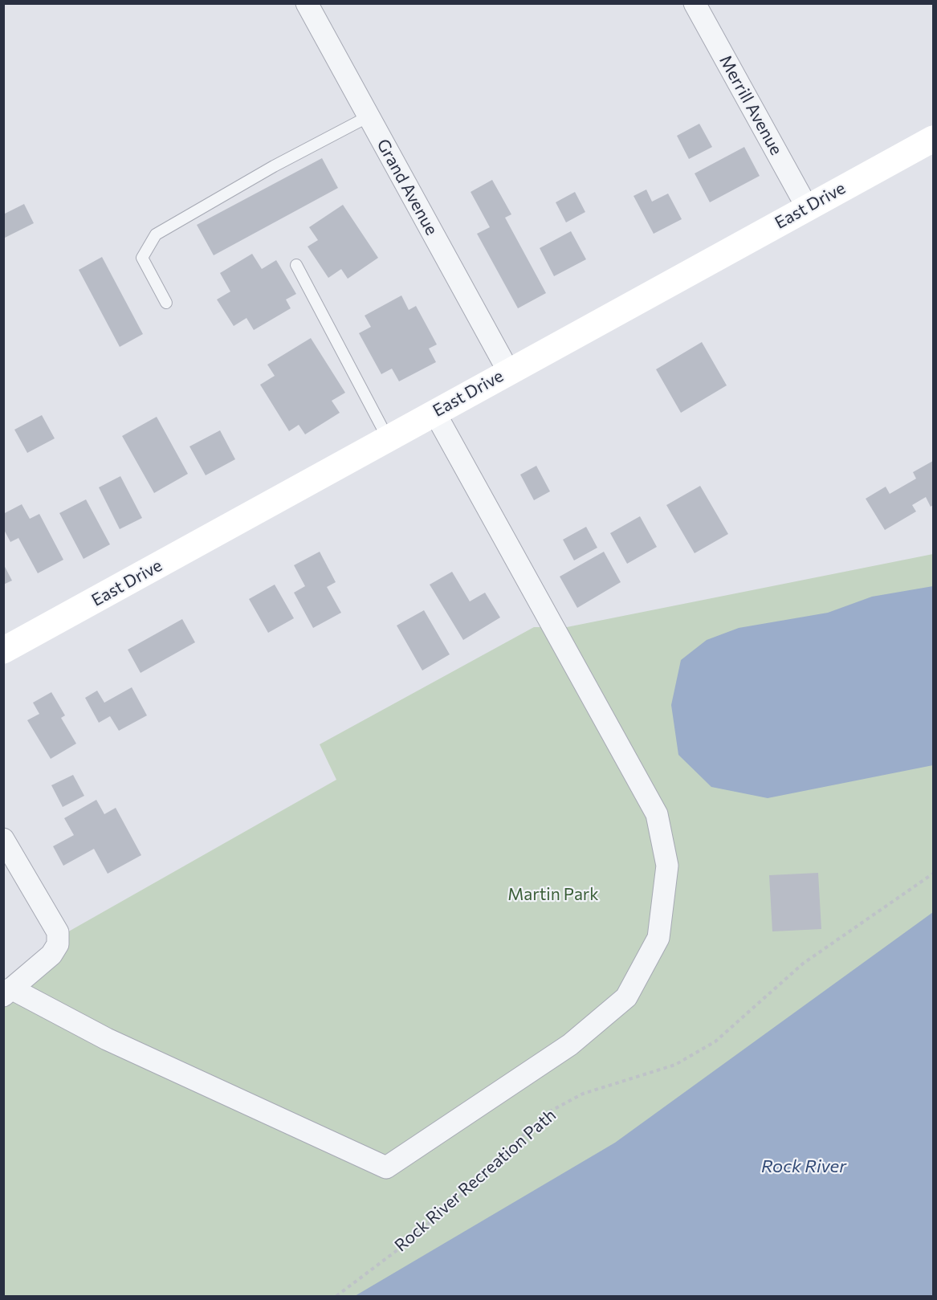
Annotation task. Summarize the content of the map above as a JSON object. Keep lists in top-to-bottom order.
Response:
{
  "streets": {
    "street": ["Merrill Avenue", "Grand Avenue", "East Drive"],
    "path": ["Rock River Recreation Path"]
  },
  "crossings": [
    ["Merrill Avenue", "East Drive"],
    ["Grand Avenue", "East Drive"]
  ],
  "water": ["Rock River"],
  "parks": ["Martin Park"]
}
